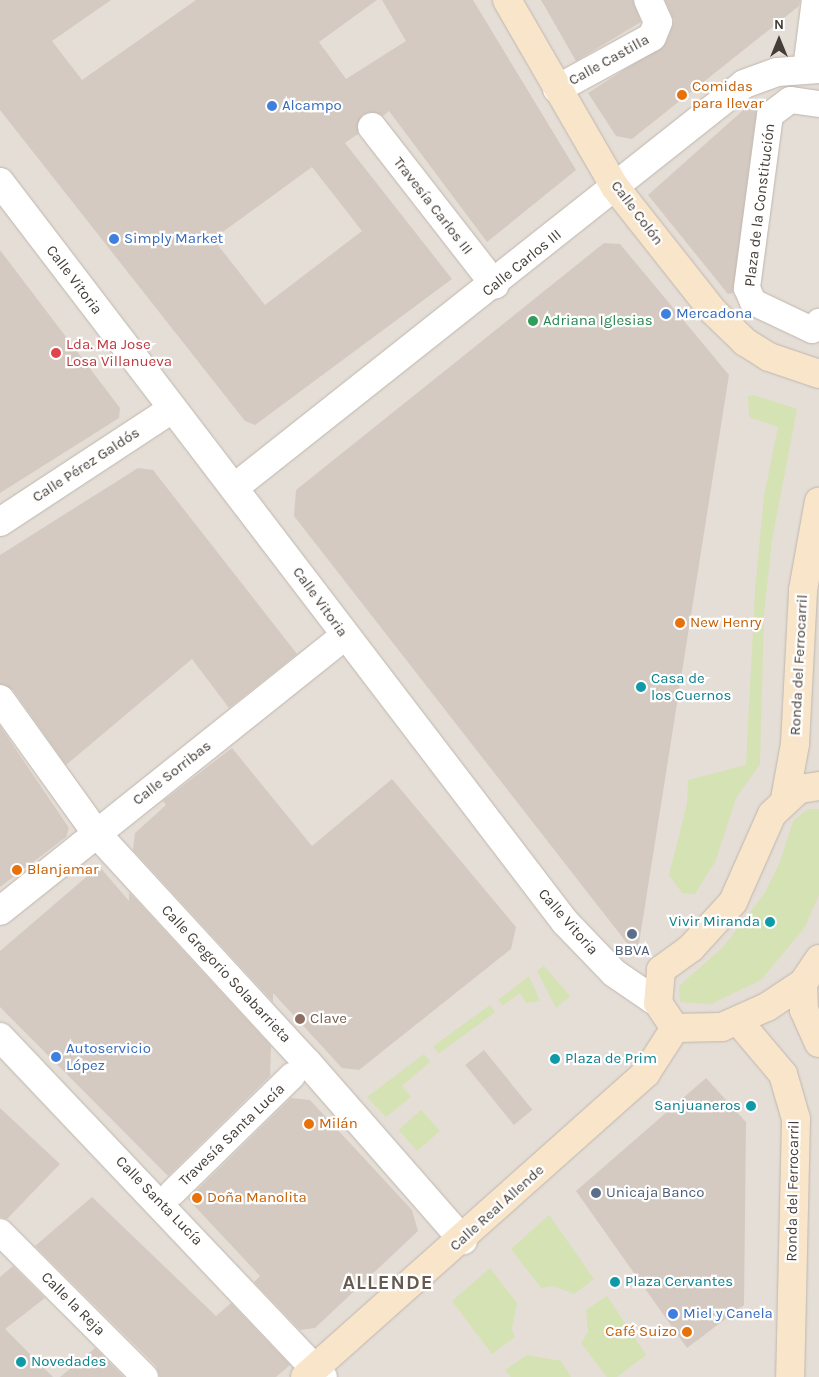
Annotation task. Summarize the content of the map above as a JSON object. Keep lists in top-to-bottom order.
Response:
{
  "streets": {
    "main road": ["Calle Colón", "Ronda del Ferrocarril", "Calle Real Allende"],
    "street": [
      "Calle Castilla",
      "Plaza de la Constitución",
      "Travesía Carlos III",
      "Calle Carlos III",
      "Calle Vitoria",
      "Calle Pérez Galdós",
      "Calle Sorribas",
      "Calle Gregorio Solabarrieta",
      "Travesía Santa Lucía",
      "Calle Santa Lucía",
      "Calle la Reja"
    ]
  },
  "crossings": [
    ["Calle Castilla", "Calle Colón"],
    ["Travesía Carlos III", "Calle Carlos III"],
    ["Calle Colón", "Calle Carlos III"],
    ["Calle Carlos III", "Calle Vitoria"],
    ["Calle Vitoria", "Calle Pérez Galdós"],
    ["Calle Vitoria", "Calle Sorribas"],
    ["Calle Sorribas", "Calle Gregorio Solabarrieta"],
    ["Calle Gregorio Solabarrieta", "Calle Real Allende"],
    ["Calle Santa Lucía", "Calle Real Allende"]
  ],
  "districts": ["ALLENDE"],
  "places": [
    "Comidas para llevar",
    "Alcampo",
    "Simply Market",
    "Mercadona",
    "Adriana Iglesias",
    "Lda. Mª Jose Losa Villanueva",
    "New Henry",
    "Casa de los Cuernos",
    "Blanjamar",
    "Vivir Miranda",
    "BBVA",
    "Clave",
    "Autoservicio López",
    "Plaza de Prim",
    "Sanjuaneros",
    "Milán",
    "Unicaja Banco",
    "Doña Manolita",
    "Plaza Cervantes",
    "Miel y Canela",
    "Café Suizo",
    "Novedades"
  ],
  "north": "top"
}
